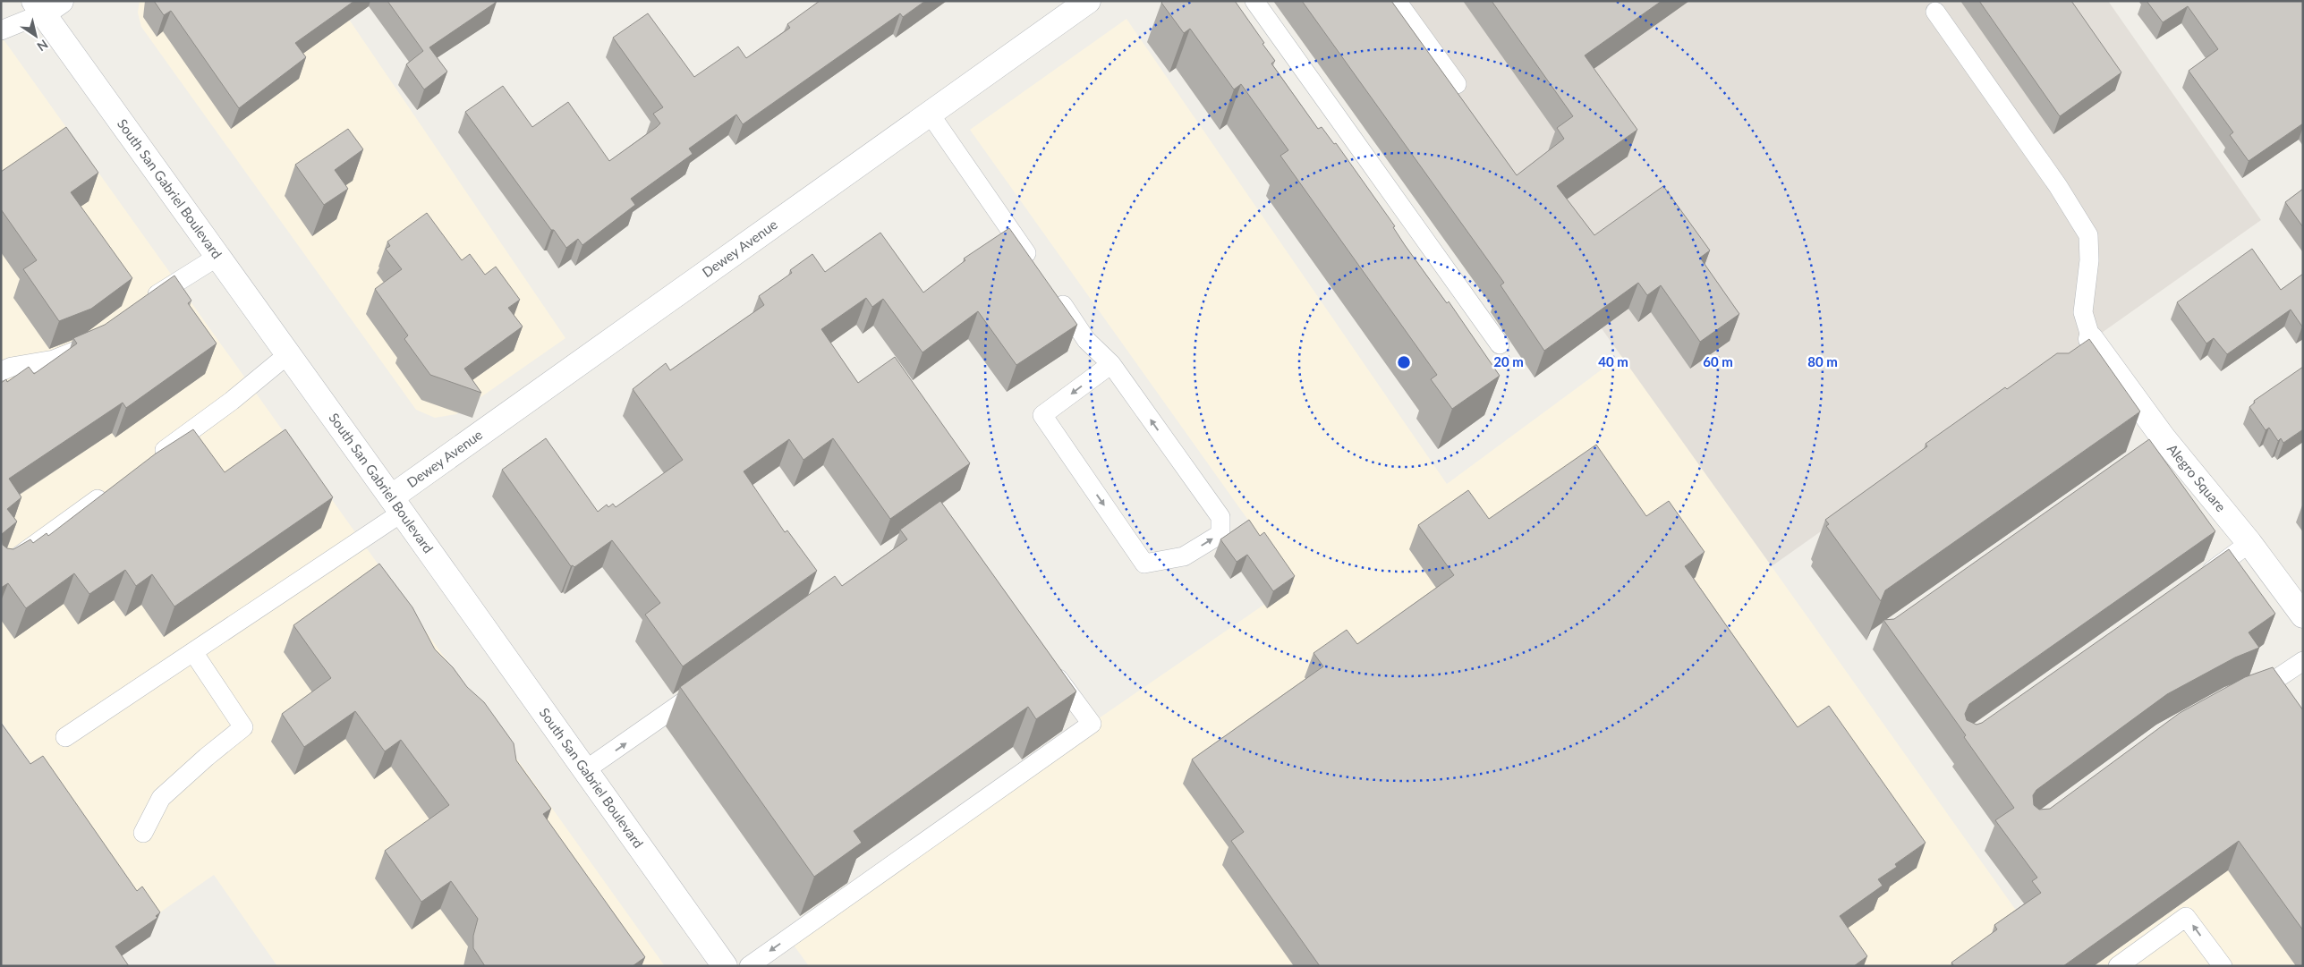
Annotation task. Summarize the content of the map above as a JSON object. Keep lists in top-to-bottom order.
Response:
{
  "streets": {
    "street": ["South San Gabriel Boulevard", "Dewey Avenue", "Alegro Square"]
  },
  "crossings": [
    ["South San Gabriel Boulevard", "Dewey Avenue"]
  ],
  "north": "bottom right",
  "rings": [
    "20 m",
    "40 m",
    "60 m",
    "80 m"
  ]
}
